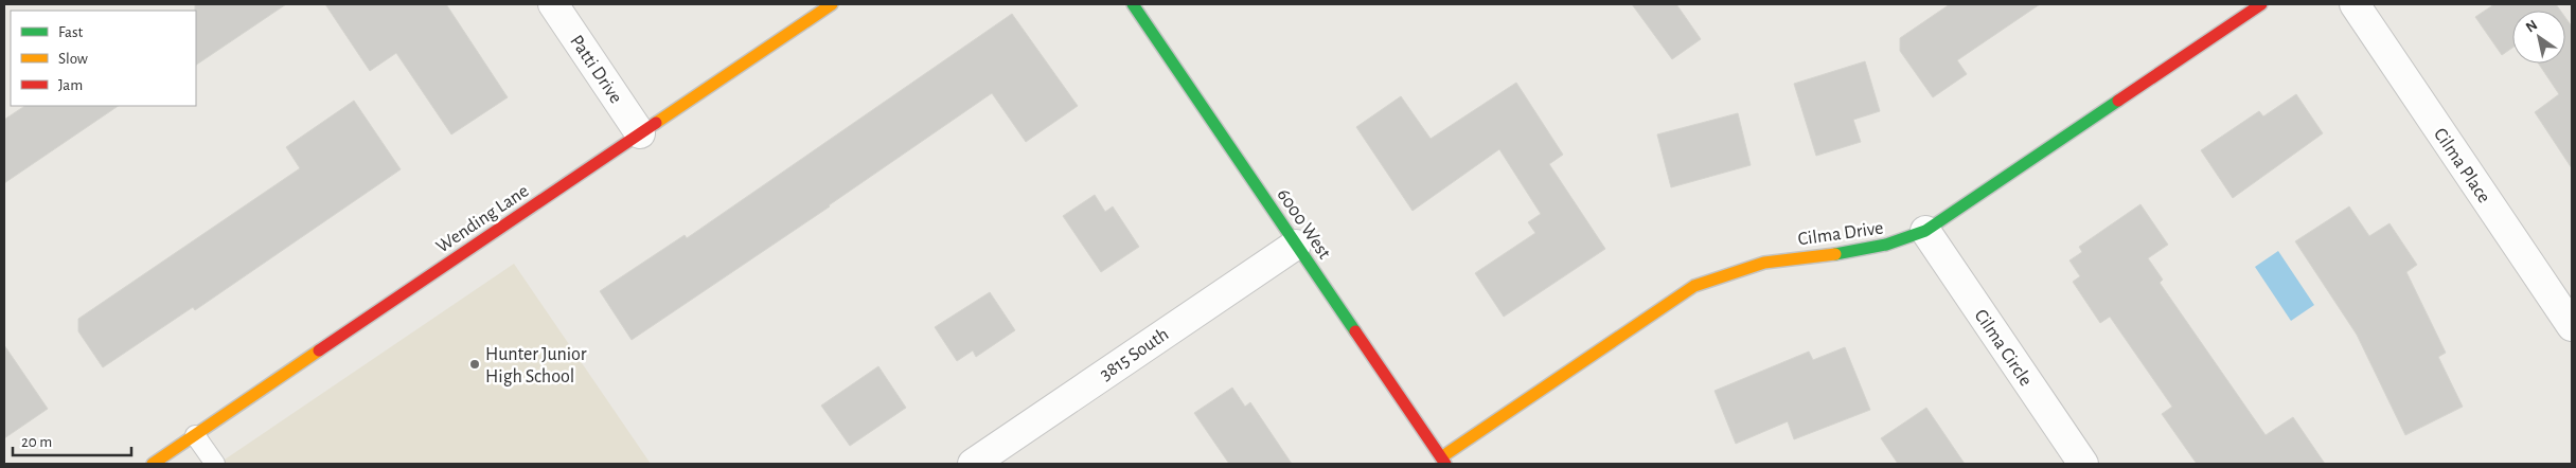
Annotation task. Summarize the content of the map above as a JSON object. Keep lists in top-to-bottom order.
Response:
{
  "streets": {
    "street": [
      "Patti Drive",
      "Cilma Place",
      "Wending Lane",
      "6000 West",
      "Cilma Drive",
      "Cilma Circle",
      "3815 South"
    ]
  },
  "crossings": [
    ["Patti Drive", "Wending Lane"],
    ["6000 West", "Cilma Drive"],
    ["6000 West", "3815 South"],
    ["Cilma Drive", "Cilma Circle"]
  ],
  "places": ["Hunter Junior High School"],
  "legend": ["Fast", "Slow", "Jam"],
  "scale_bar": "20 m",
  "north": "top left"
}
